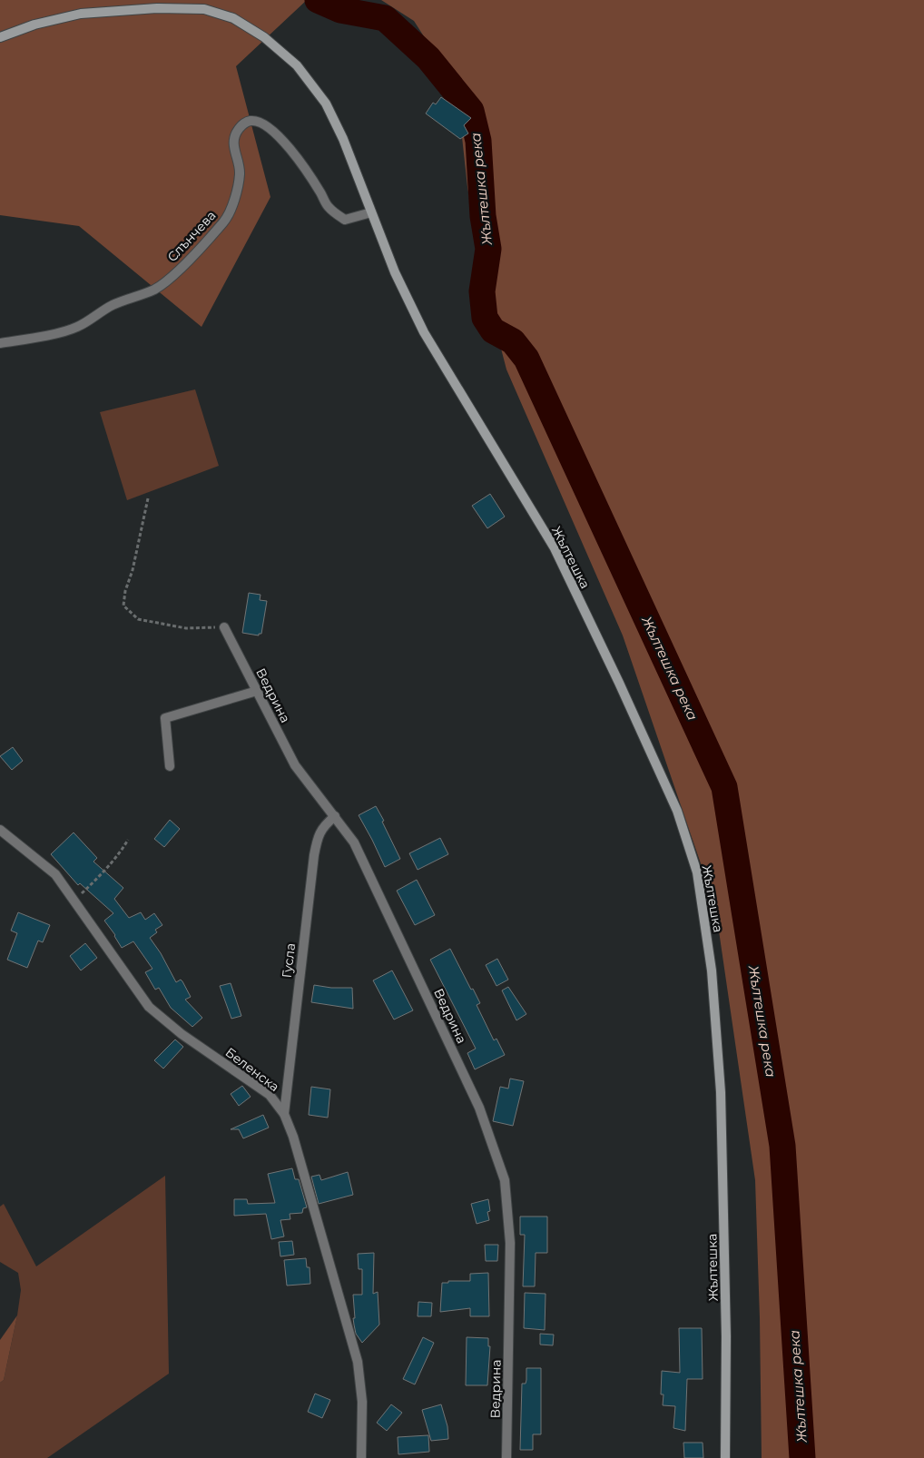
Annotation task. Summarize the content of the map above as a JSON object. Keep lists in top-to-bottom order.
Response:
{
  "streets": {
    "main road": ["Жълтешка"],
    "street": [
      "Слънчева",
      "Ведрина",
      "Гусла",
      "Беленска"
    ]
  },
  "crossings": [
    ["Слънчева", "Жълтешка"],
    ["Ведрина", "Гусла"],
    ["Гусла", "Беленска"]
  ],
  "water": ["Жълтешка река"]
}
